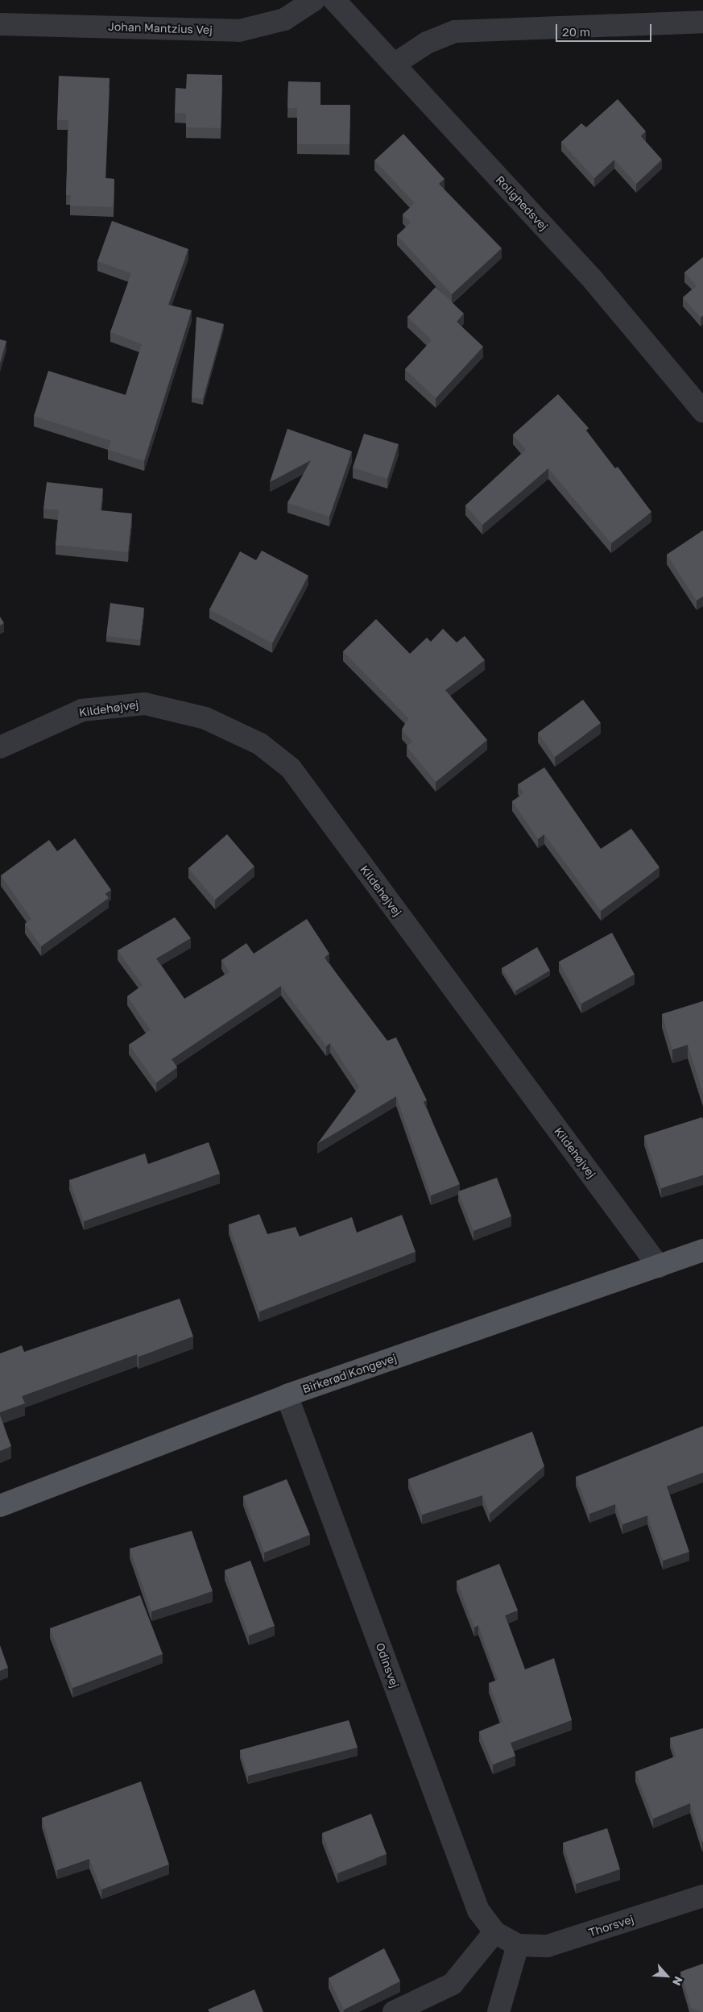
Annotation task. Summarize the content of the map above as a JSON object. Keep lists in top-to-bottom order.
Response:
{
  "streets": {
    "main road": ["Birkerød Kongevej"],
    "street": [
      "Johan Mantzius Vej",
      "Rolighedsvej",
      "Kildehøjvej",
      "Odinsvej",
      "Thorsvej"
    ]
  },
  "crossings": [
    ["Kildehøjvej", "Birkerød Kongevej"],
    ["Birkerød Kongevej", "Odinsvej"],
    ["Odinsvej", "Thorsvej"]
  ],
  "scale_bar": "20 m",
  "north": "bottom right"
}
